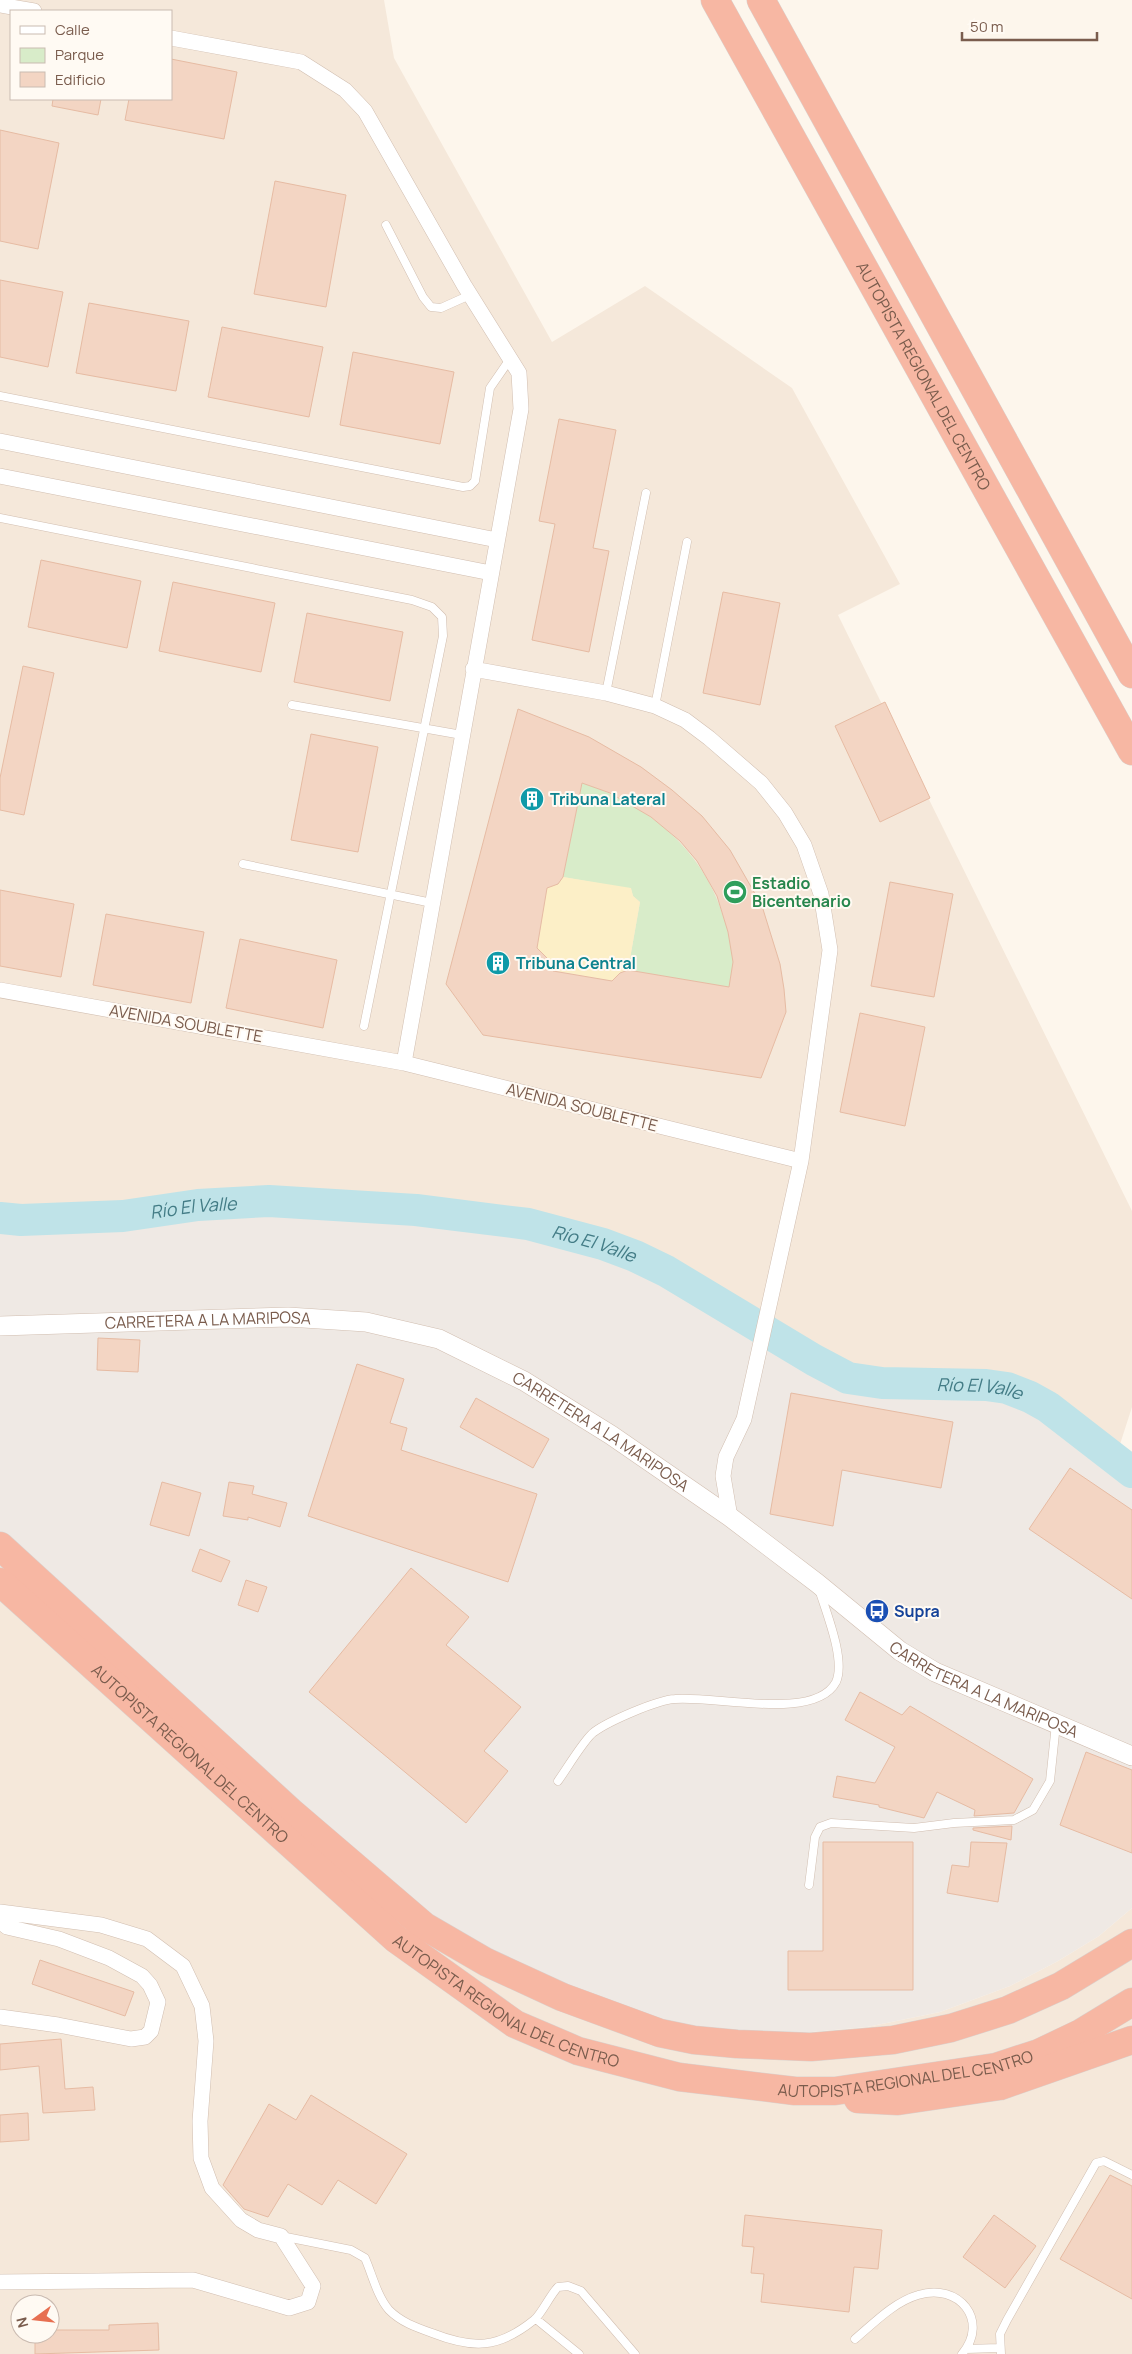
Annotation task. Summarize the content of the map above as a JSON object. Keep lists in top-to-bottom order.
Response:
{
  "streets": {
    "highway": ["AUTOPISTA REGIONAL DEL CENTRO"],
    "street": ["AVENIDA SOUBLETTE", "CARRETERA A LA MARIPOSA"]
  },
  "water": ["Río El Valle"],
  "places": {
    "building": ["Tribuna Lateral", "Tribuna Central"],
    "sports": ["Estadio Bicentenario"],
    "bus stop": ["Supra"]
  },
  "legend": ["Calle", "Parque", "Edificio"],
  "scale_bar": "50 m",
  "north": "left"
}
